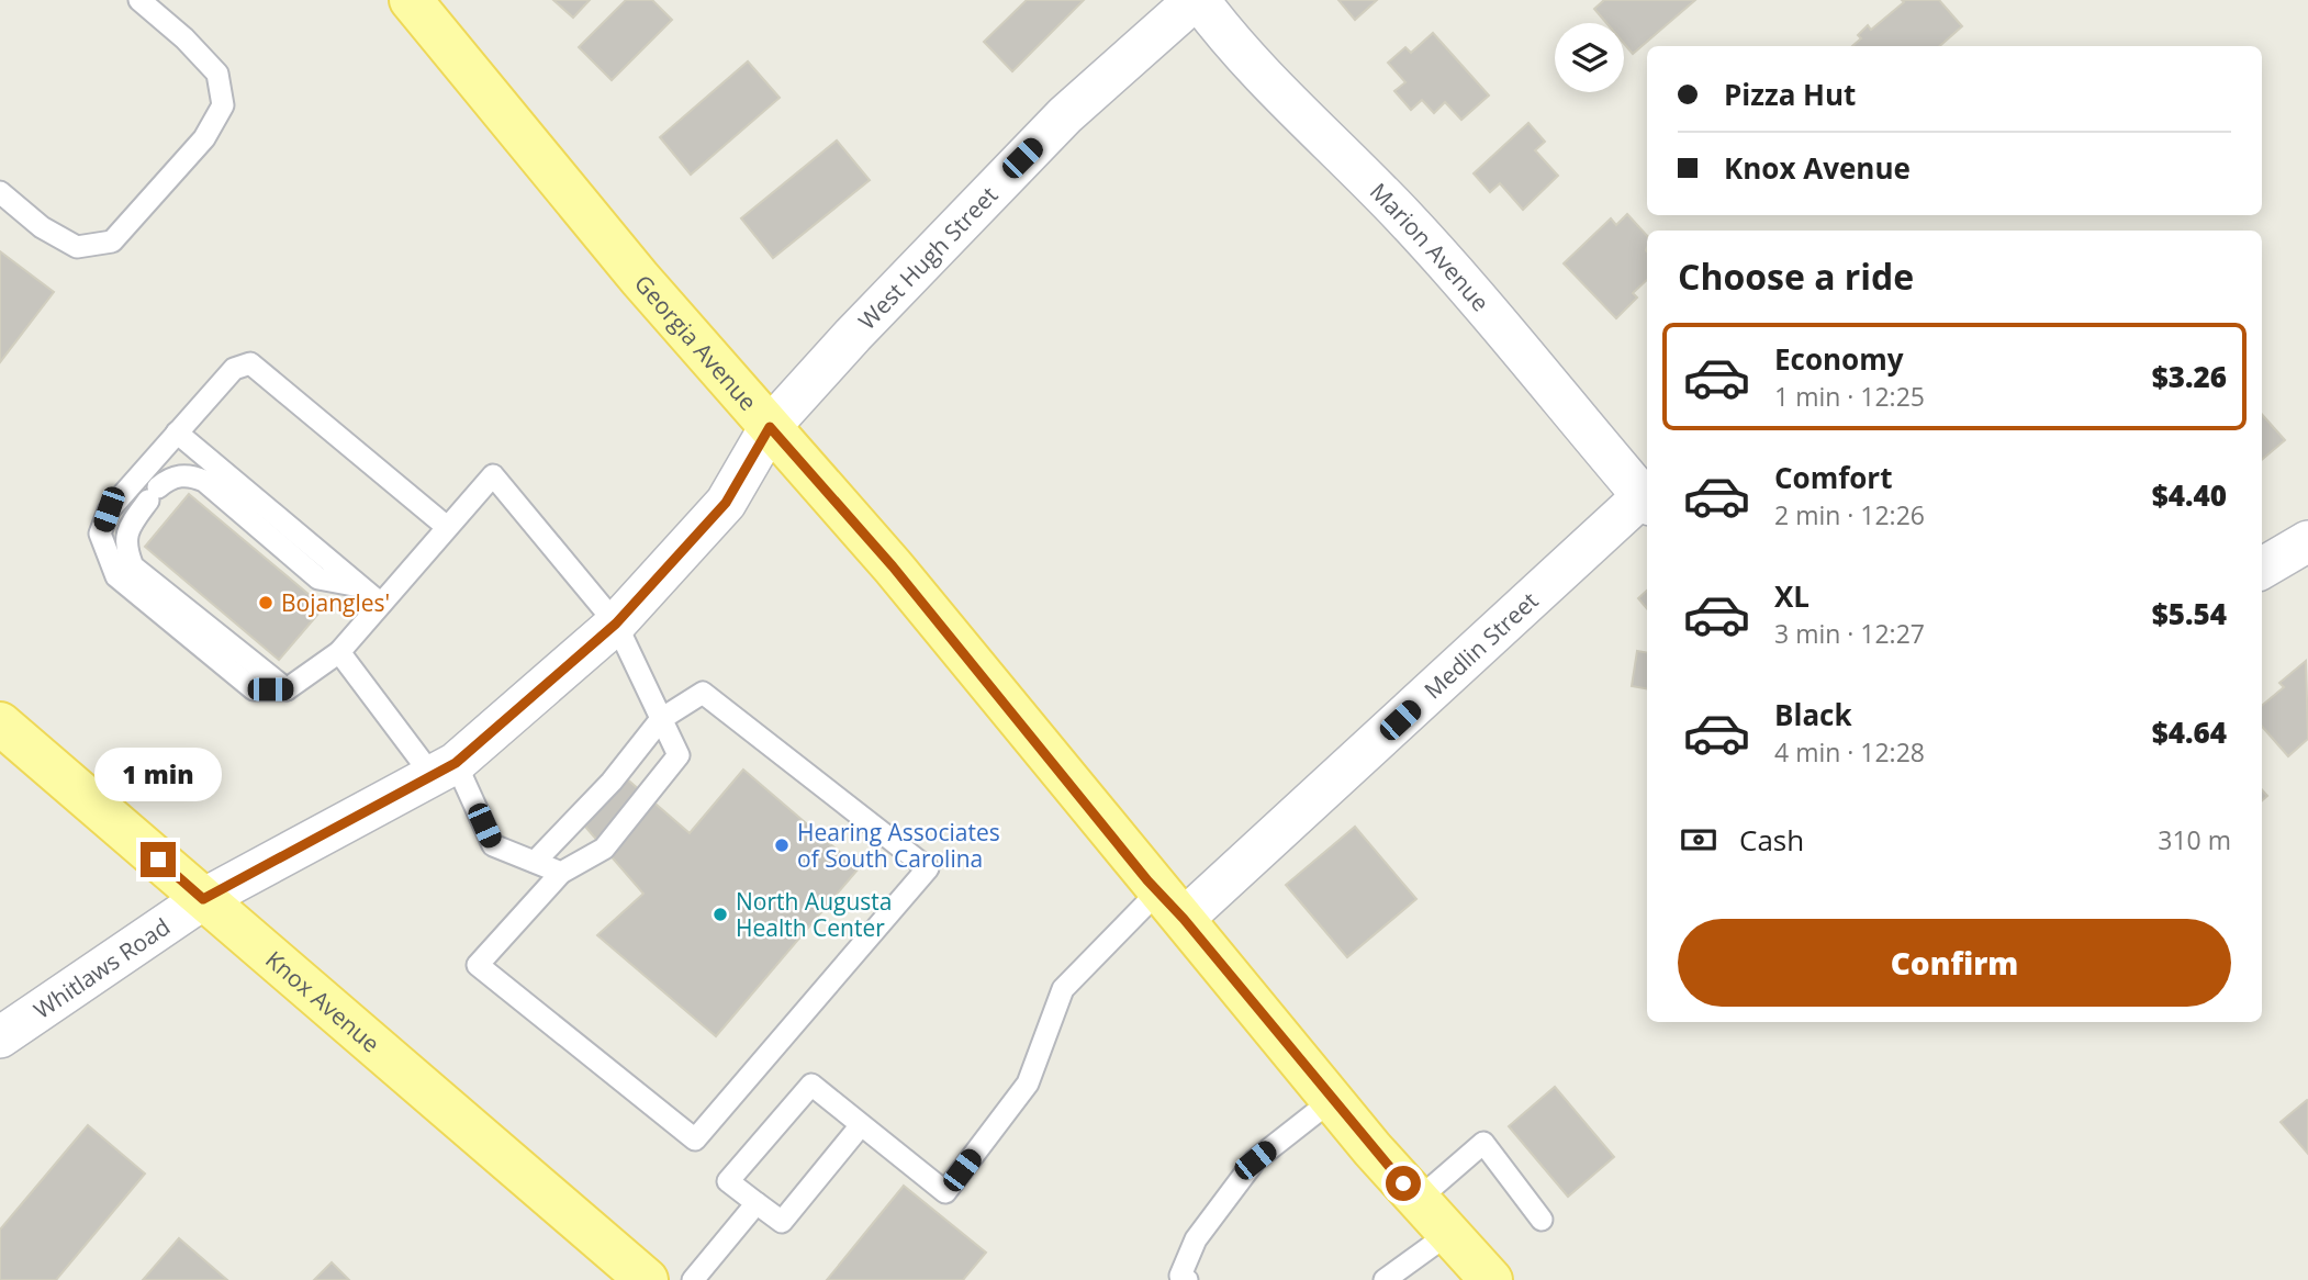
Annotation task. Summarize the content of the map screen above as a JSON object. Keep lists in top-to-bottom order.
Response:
{
  "streets": {
    "main road": ["Georgia Avenue", "Knox Avenue"],
    "street": [
      "Marion Avenue",
      "West Hugh Street",
      "Medlin Street",
      "Whitlaws Road"
    ]
  },
  "crossings": [
    ["Marion Avenue", "West Hugh Street"],
    ["Marion Avenue", "Medlin Street"],
    ["West Hugh Street", "Georgia Avenue"],
    ["West Hugh Street", "Whitlaws Road"],
    ["Georgia Avenue", "Medlin Street"],
    ["Whitlaws Road", "Knox Avenue"]
  ],
  "places": ["Bojangles'", "Hearing Associates of South Carolina", "North Augusta Health Center"],
  "page": {
    "banner": ["Pizza Hut", "Knox Avenue"],
    "heading": "Choose a ride",
    "list": [
      {
        "name": "Economy",
        "note": "1 min · 12:25",
        "value": "$3.26"
      },
      {
        "name": "Comfort",
        "note": "2 min · 12:26",
        "value": "$4.40"
      },
      {
        "name": "XL",
        "note": "3 min · 12:27",
        "value": "$5.54"
      },
      {
        "name": "Black",
        "note": "4 min · 12:28",
        "value": "$4.64"
      }
    ],
    "bubble": "1 min",
    "pay": ["Cash", "310 m"],
    "buttons": "Confirm"
  }
}
